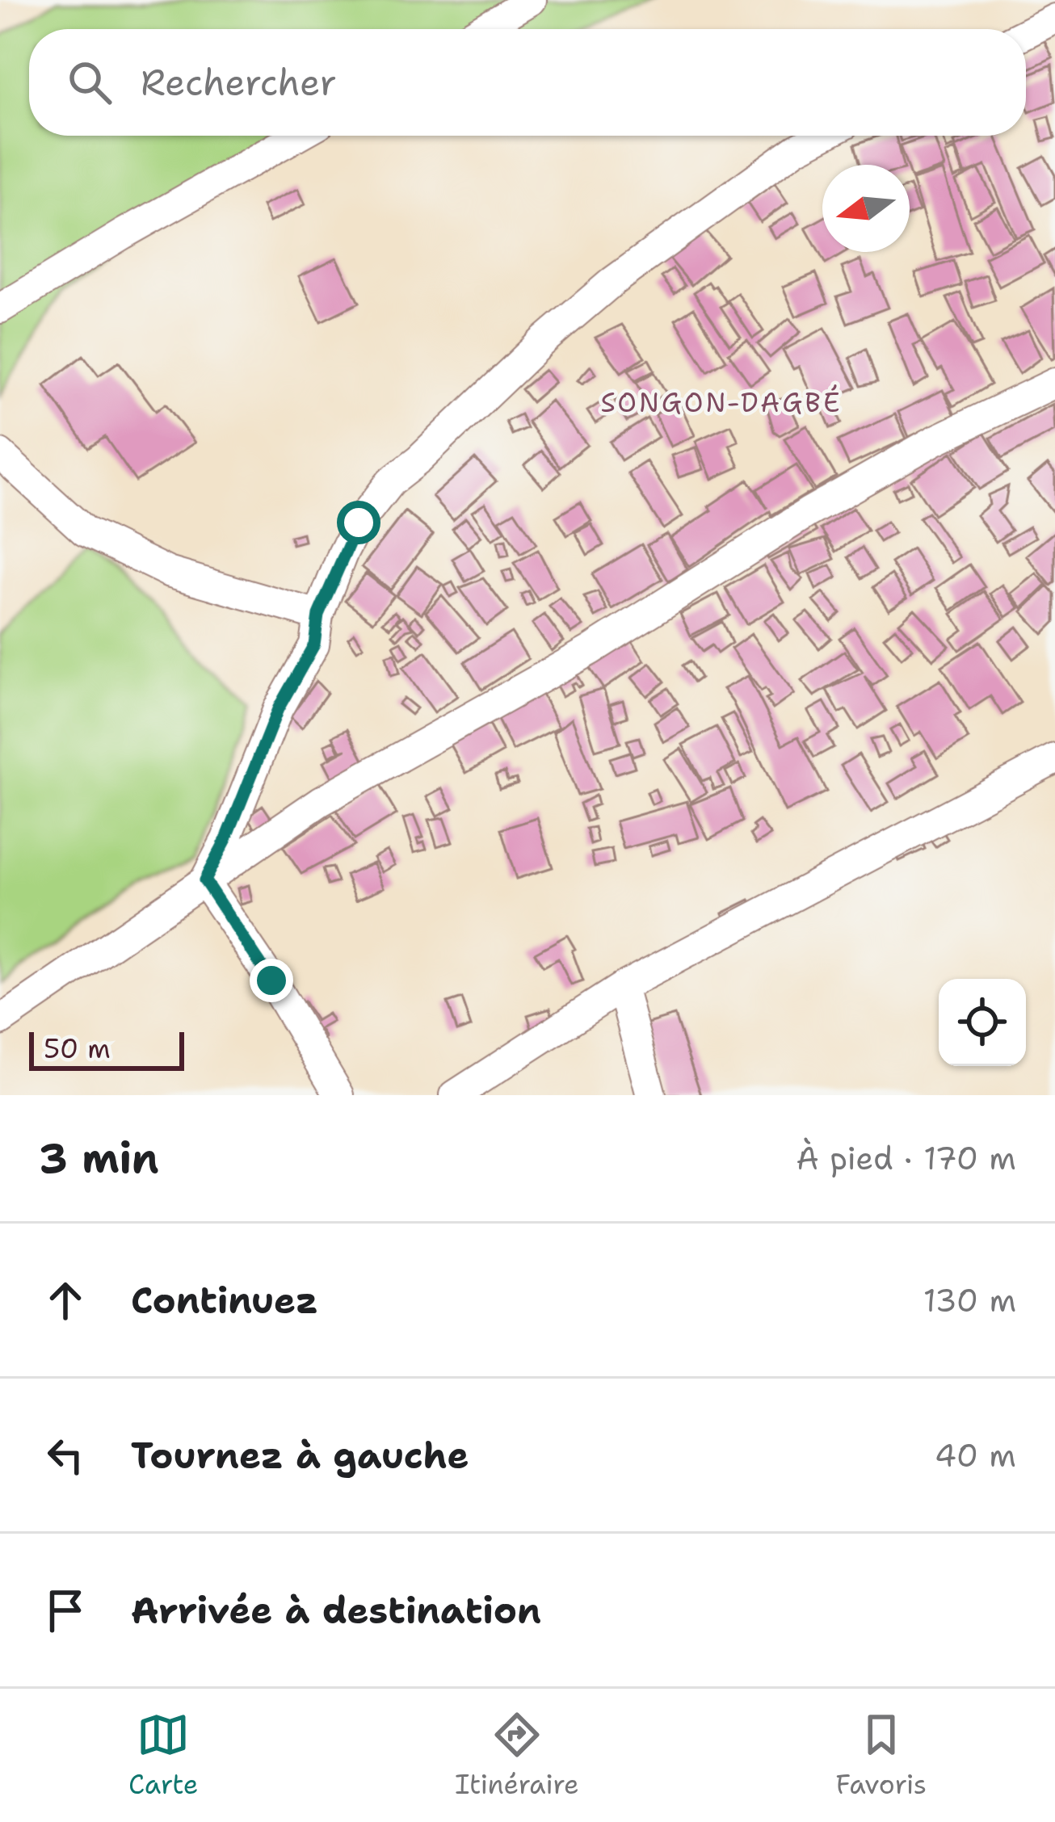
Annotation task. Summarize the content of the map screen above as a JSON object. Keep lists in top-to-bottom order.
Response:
{
  "districts": ["SONGON-DAGBÉ"],
  "scale_bar": "50 m",
  "north": "left",
  "page": {
    "search": "Rechercher",
    "scale": "50 m",
    "heading": ["3 min", "À pied · 170 m"],
    "list": [
      ["Continuez", "130 m"],
      ["Tournez à gauche", "40 m"],
      "Arrivée à destination"
    ],
    "nav": ["Carte", "Itinéraire", "Favoris"]
  }
}
